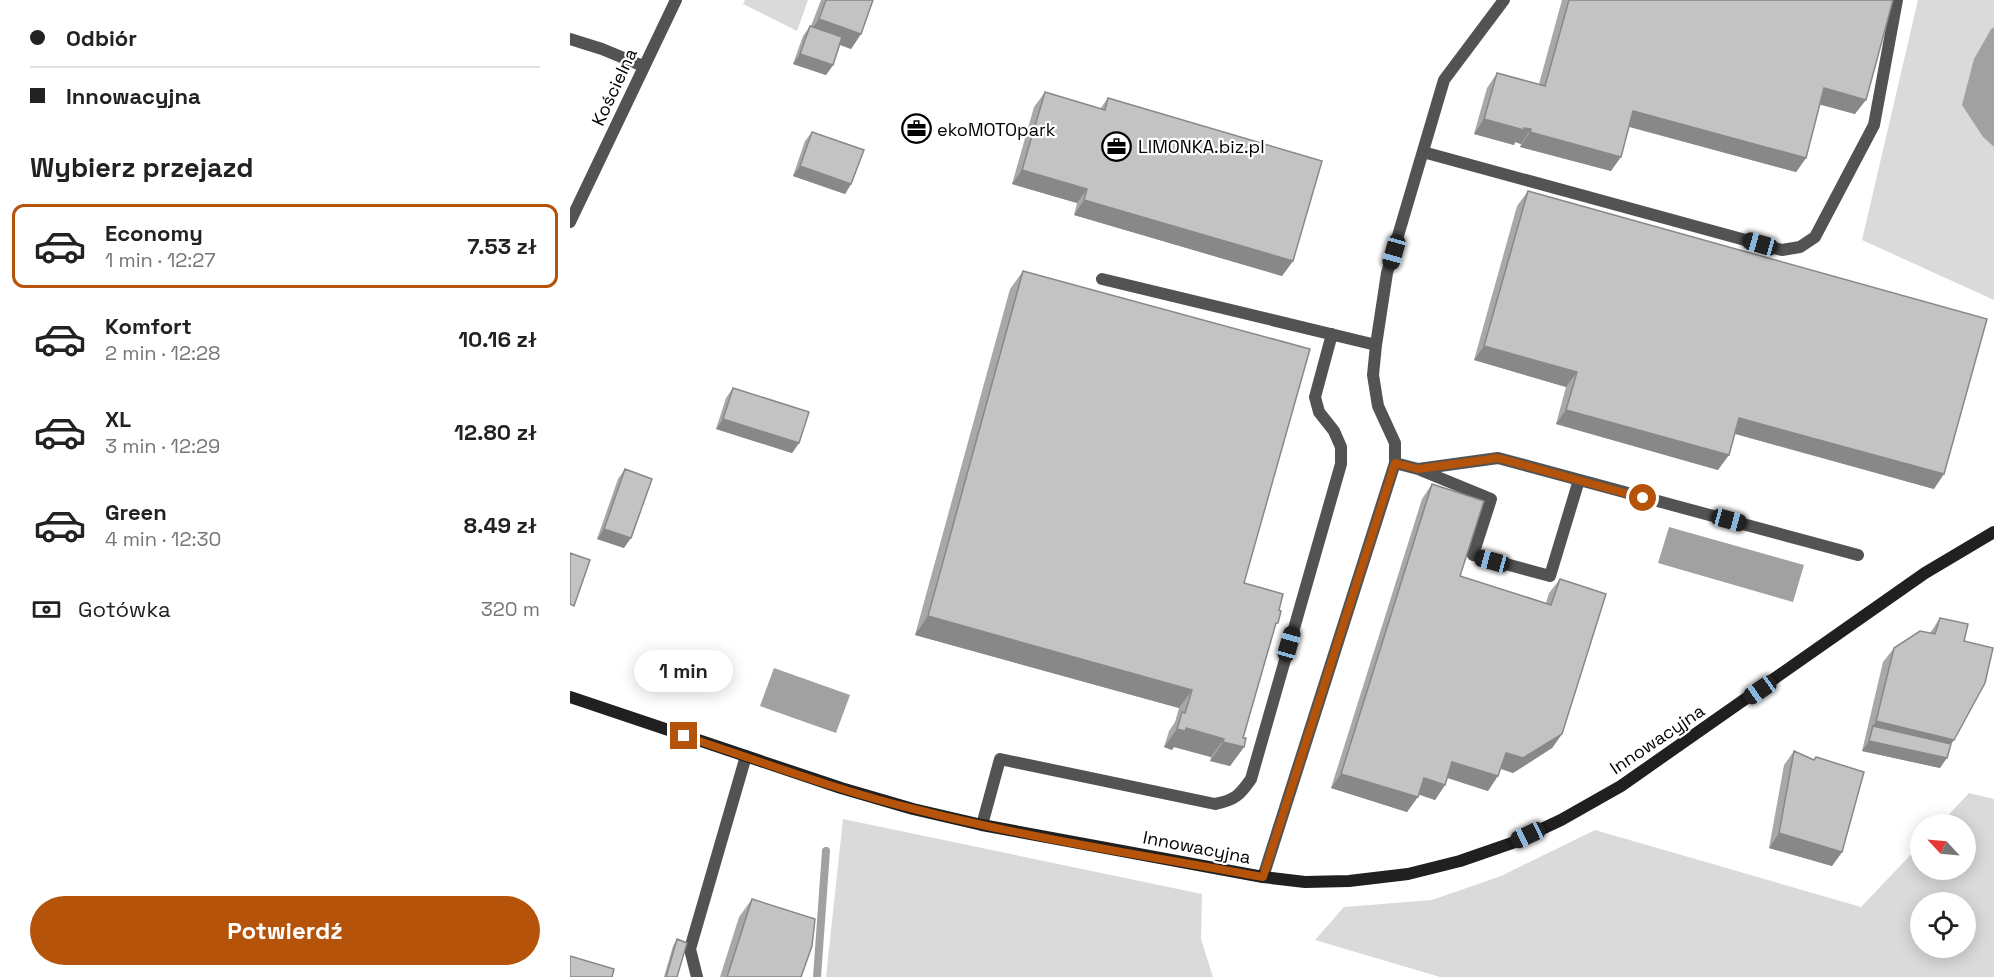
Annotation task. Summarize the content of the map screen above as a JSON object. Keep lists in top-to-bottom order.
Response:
{
  "streets": {
    "street": ["Kościelna", "Innowacyjna"]
  },
  "places": {
    "office": ["ekoMOTOpark", "LIMONKA.biz.pl"]
  },
  "north": "top left",
  "page": {
    "banner": ["Odbiór", "Innowacyjna"],
    "heading": "Wybierz przejazd",
    "list": [
      {
        "name": "Economy",
        "note": "1 min · 12:27",
        "value": "7.53 zł"
      },
      {
        "name": "Komfort",
        "note": "2 min · 12:28",
        "value": "10.16 zł"
      },
      {
        "name": "XL",
        "note": "3 min · 12:29",
        "value": "12.80 zł"
      },
      {
        "name": "Green",
        "note": "4 min · 12:30",
        "value": "8.49 zł"
      }
    ],
    "pay": ["Gotówka", "320 m"],
    "bubble": "1 min",
    "buttons": "Potwierdź"
  }
}
